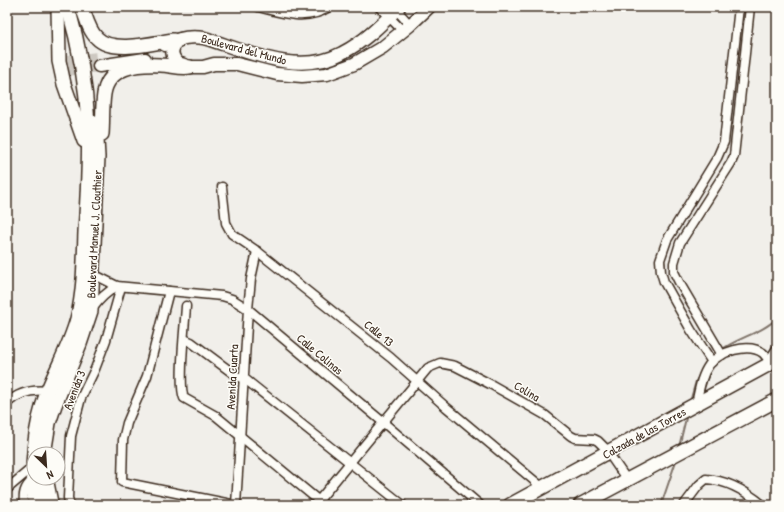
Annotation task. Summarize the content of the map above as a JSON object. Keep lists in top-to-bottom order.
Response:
{
  "streets": {
    "main road": ["Boulevard Manuel J. Clouthier", "Calzada de las Torres"],
    "street": [
      "Boulevard del Mundo",
      "Calle 13",
      "Calle Colinas",
      "Avenida Cuarta",
      "Avenida 3",
      "Colina"
    ]
  },
  "crossings": [
    ["Boulevard Manuel J. Clouthier", "Calle Colinas"],
    ["Calle 13", "Avenida Cuarta"],
    ["Calle 13", "Colina"],
    ["Calle 13", "Calzada de las Torres"],
    ["Calle Colinas", "Avenida Cuarta"],
    ["Calle Colinas", "Avenida 3"],
    ["Colina", "Calzada de las Torres"]
  ],
  "north": "bottom right"
}
